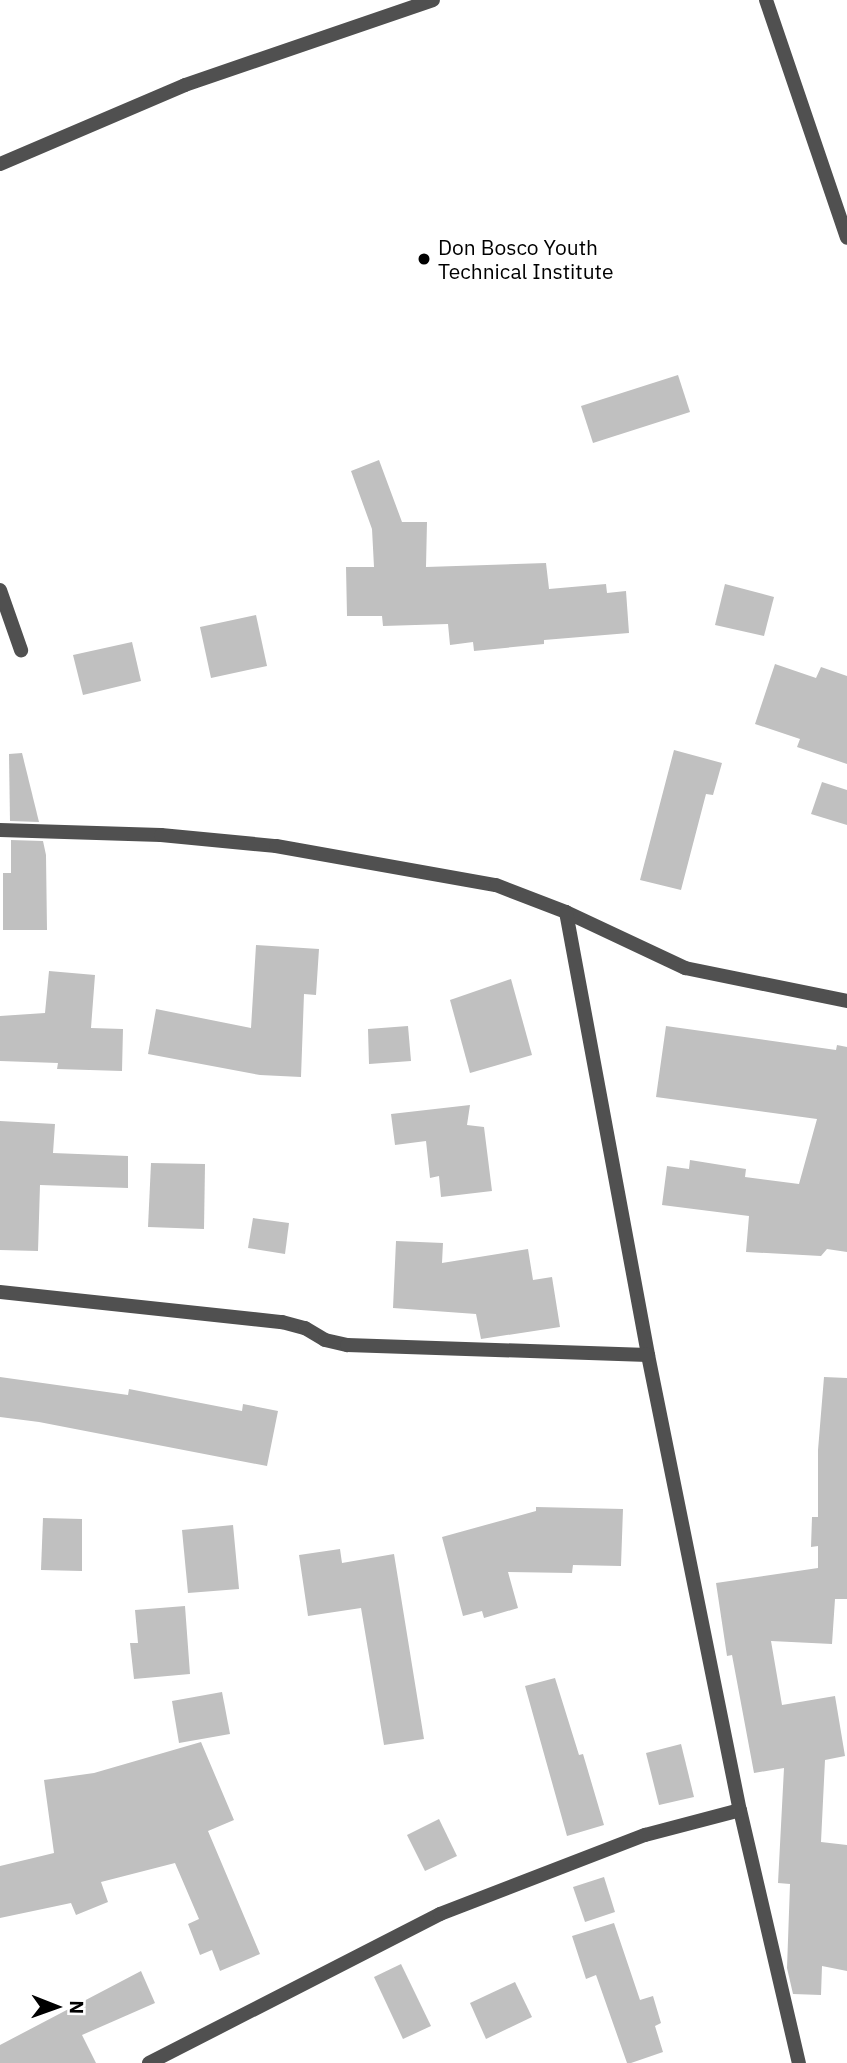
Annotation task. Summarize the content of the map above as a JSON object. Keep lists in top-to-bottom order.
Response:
{
  "places": ["Don Bosco Youth Technical Institute"],
  "north": "right"
}
